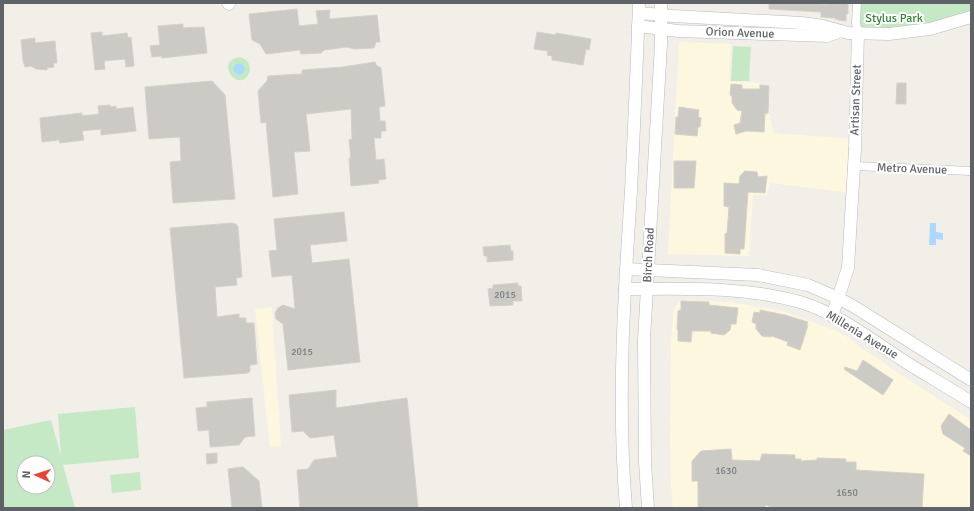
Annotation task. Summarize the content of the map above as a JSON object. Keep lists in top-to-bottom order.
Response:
{
  "streets": {
    "street": [
      "Orion Avenue",
      "Artisan Street",
      "Metro Avenue",
      "Birch Road",
      "Millenia Avenue"
    ]
  },
  "crossings": [
    ["Orion Avenue", "Artisan Street"],
    ["Orion Avenue", "Birch Road"],
    ["Artisan Street", "Metro Avenue"],
    ["Artisan Street", "Millenia Avenue"],
    ["Birch Road", "Millenia Avenue"]
  ],
  "parks": ["Stylus Park"],
  "house_numbers": [
    "2015",
    "2015",
    "1630",
    "1650"
  ],
  "north": "left"
}
